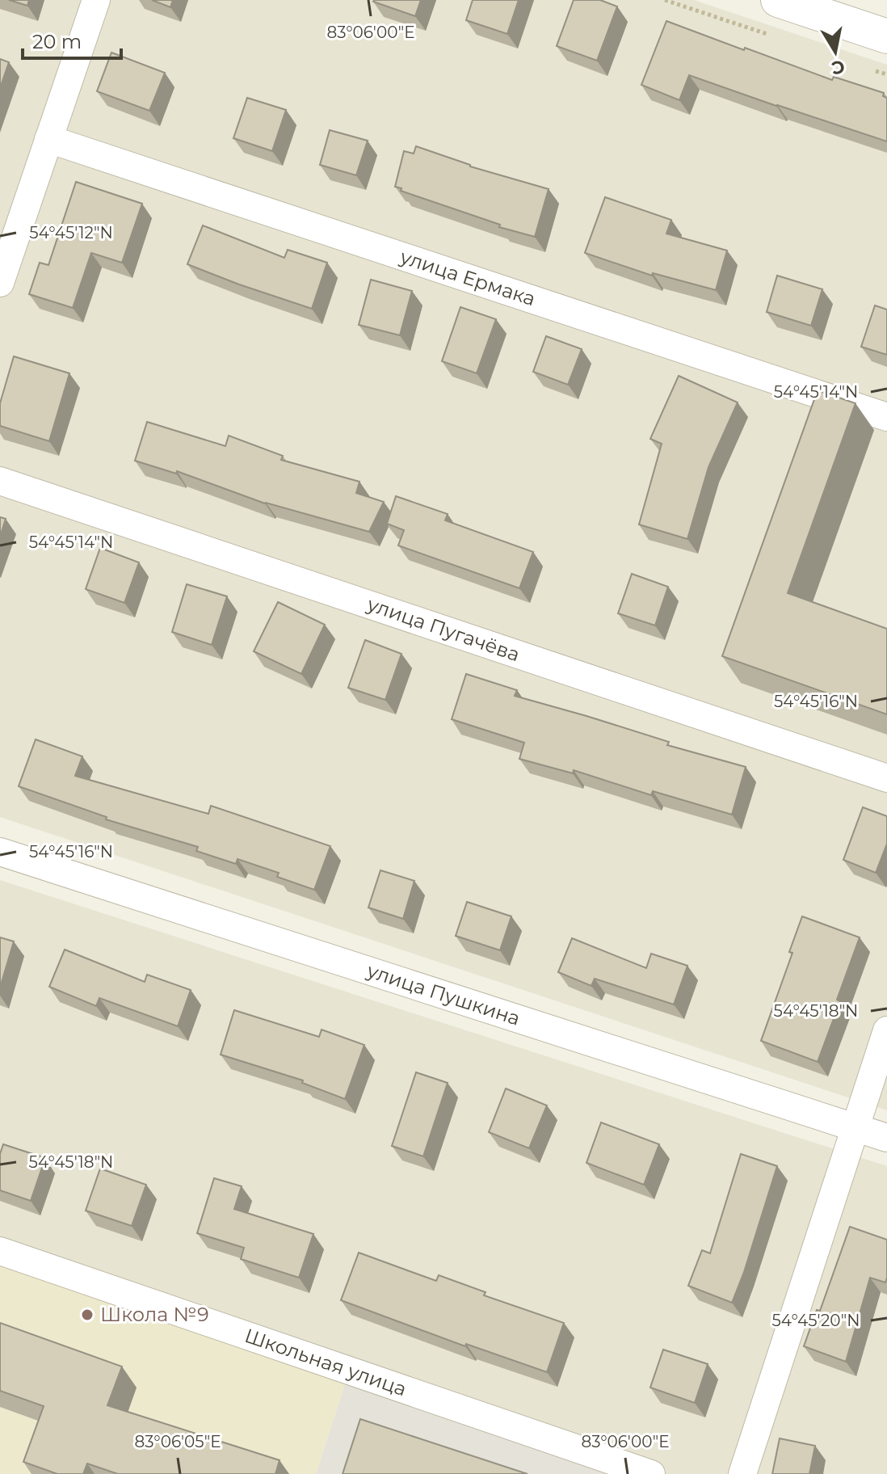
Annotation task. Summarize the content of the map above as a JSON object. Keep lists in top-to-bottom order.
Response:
{
  "streets": {
    "street": [
      "улица Ермака",
      "улица Пугачёва",
      "улица Пушкина",
      "Школьная улица"
    ]
  },
  "places": ["Школа №9"],
  "scale_bar": "20 m",
  "north": "bottom",
  "coordinates": [
    "83°06'00\"E",
    "54°45'12\"N",
    "54°45'14\"N",
    "54°45'16\"N",
    "54°45'18\"N",
    "54°45'20\"N",
    "83°06'05\"E"
  ]
}
